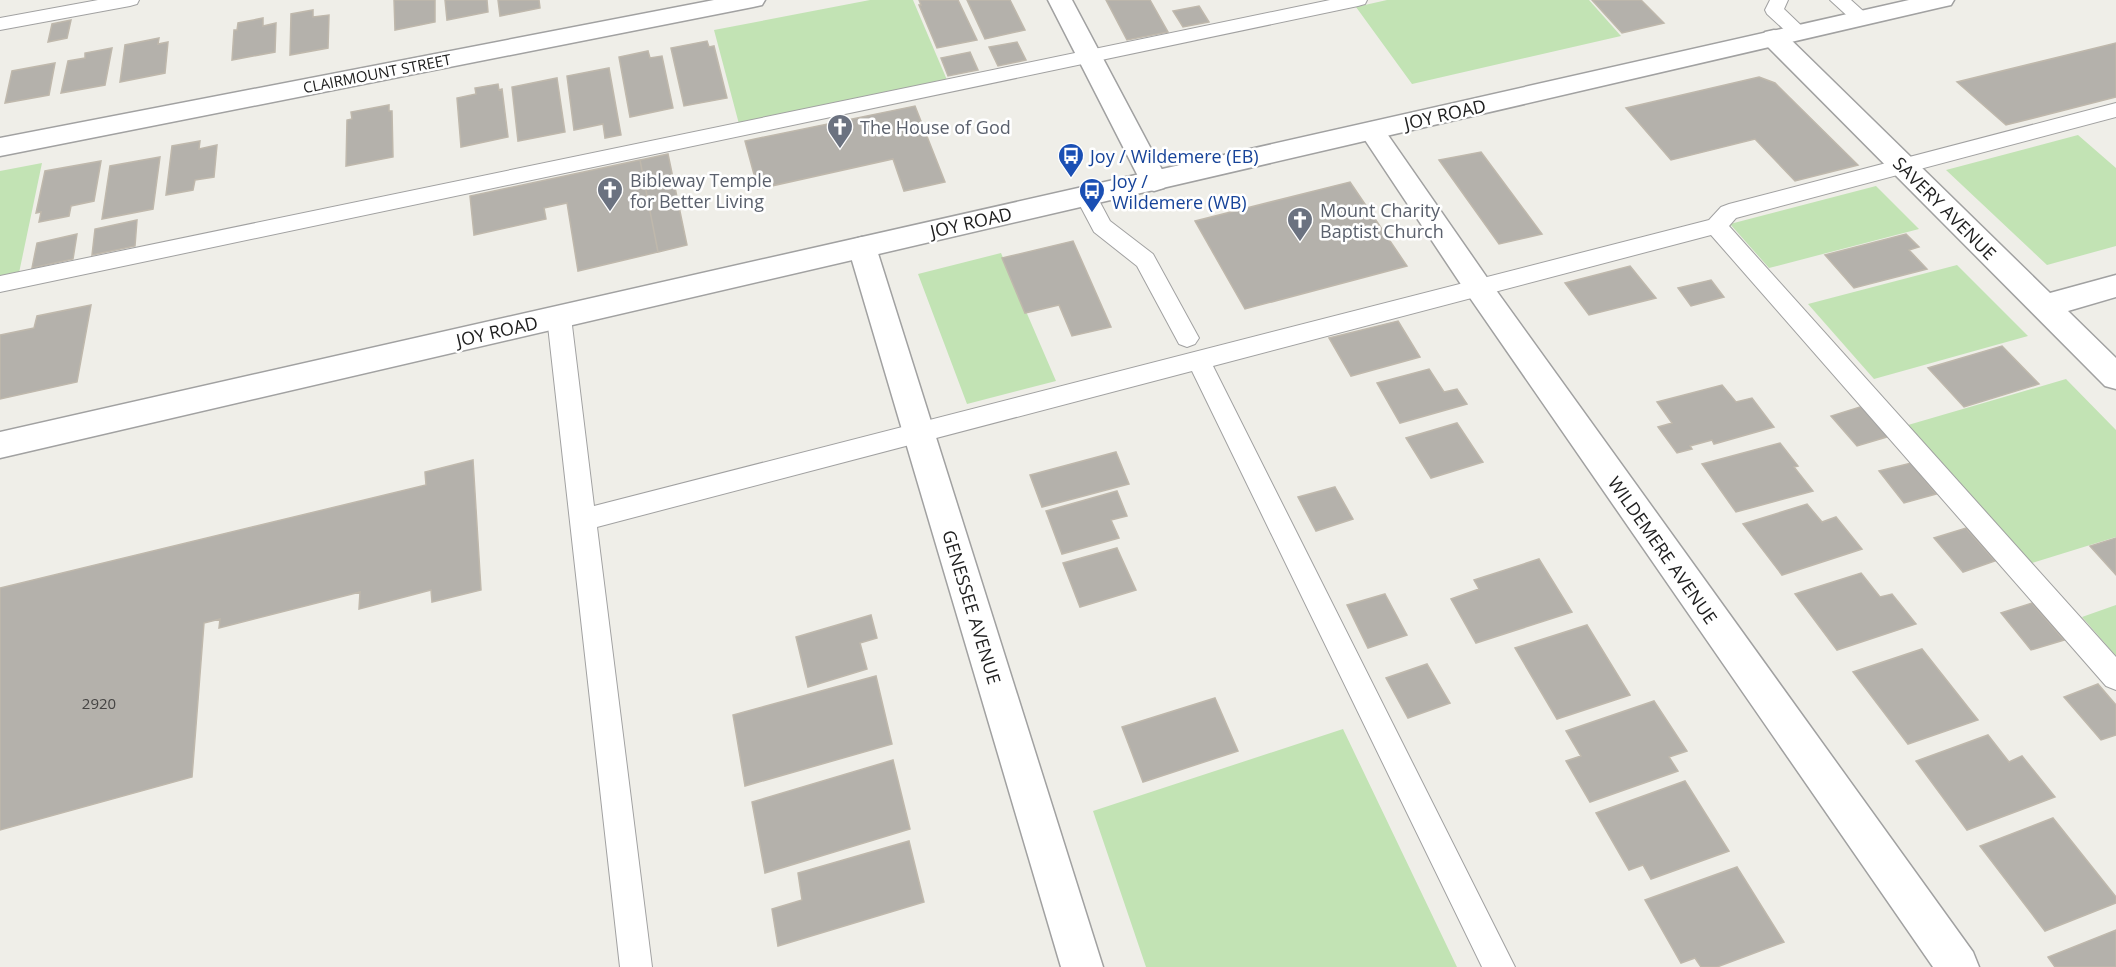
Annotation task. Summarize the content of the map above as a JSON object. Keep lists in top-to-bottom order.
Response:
{
  "streets": {
    "street": [
      "CLAIRMOUNT STREET",
      "JOY ROAD",
      "SAVERY AVENUE",
      "WILDEMERE AVENUE",
      "GENESSEE AVENUE"
    ]
  },
  "crossings": [
    ["JOY ROAD", "SAVERY AVENUE"],
    ["JOY ROAD", "WILDEMERE AVENUE"],
    ["JOY ROAD", "GENESSEE AVENUE"]
  ],
  "places": {
    "church": ["The House of God", "Bibleway Temple for Better Living", "Mount Charity Baptist Church"],
    "bus stop": ["Joy / Wildemere (EB)", "Joy / Wildemere (WB)"]
  },
  "house_numbers": ["2920"]
}
